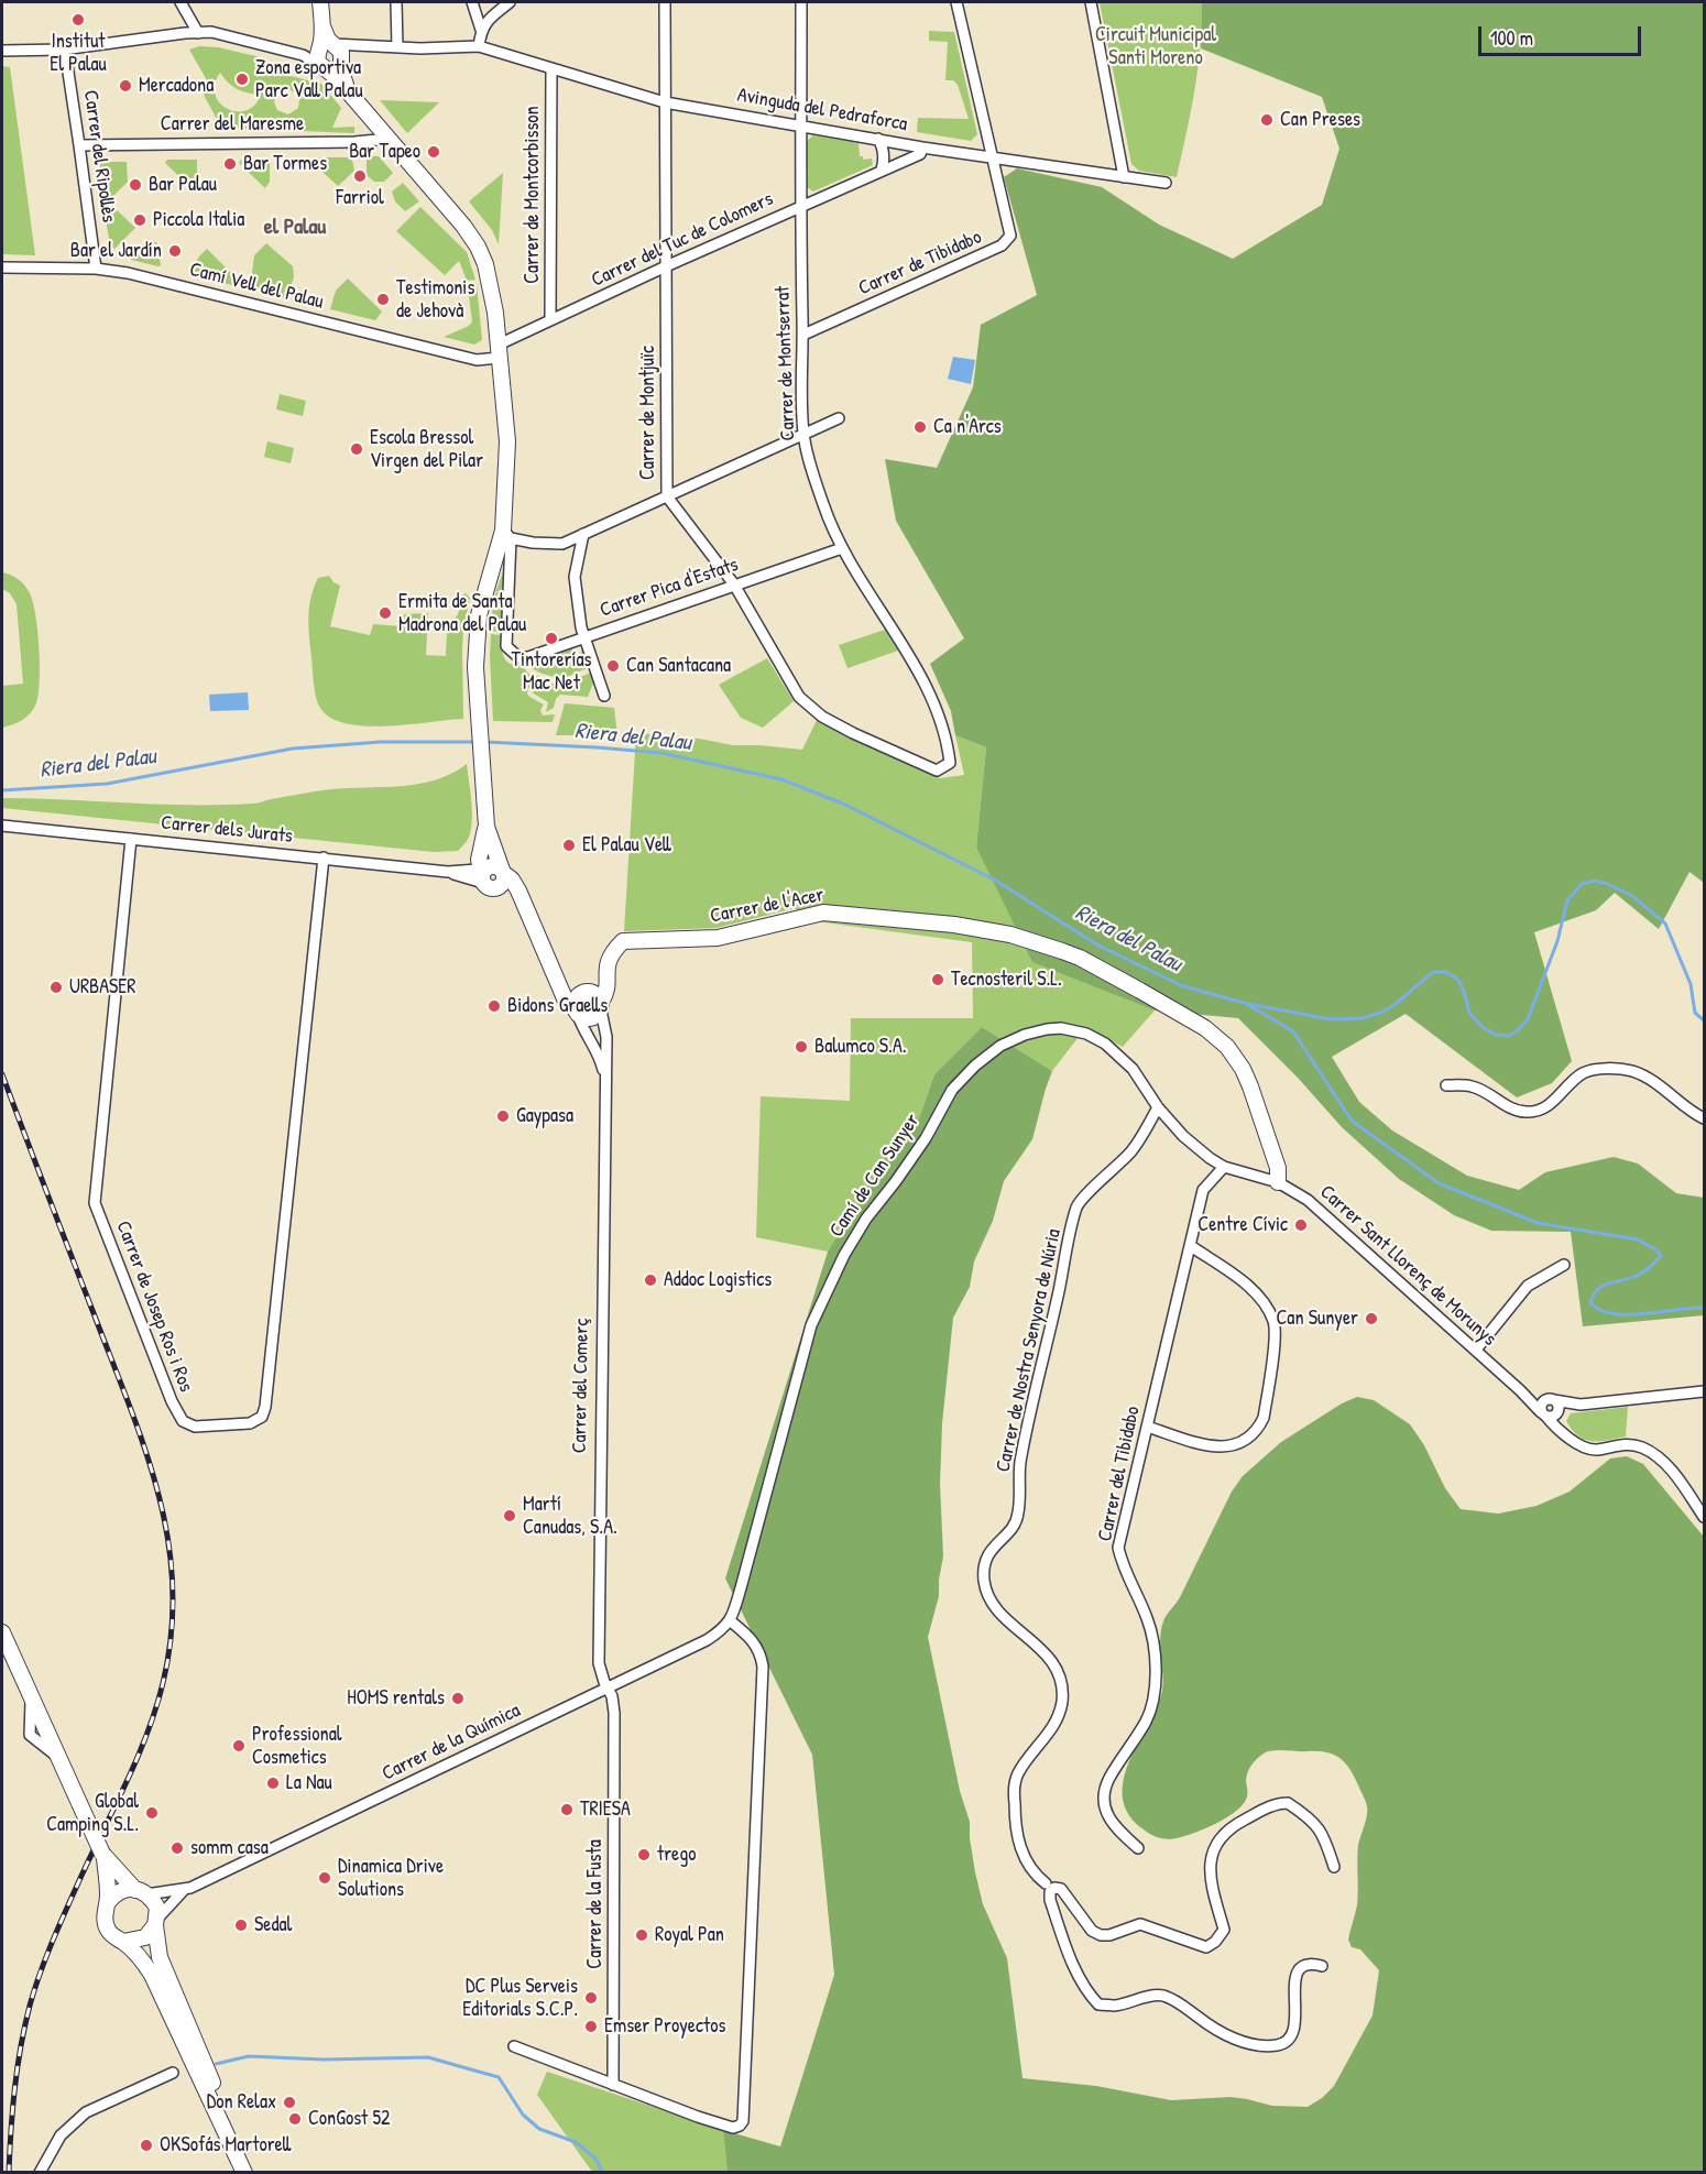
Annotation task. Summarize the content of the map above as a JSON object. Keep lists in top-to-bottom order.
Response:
{
  "streets": {
    "street": [
      "Avinguda del Pedraforca",
      "Carrer del Maresme",
      "Carrer del Ripollès",
      "Carrer de Montcorbisson",
      "Carrer del Tuc de Colomers",
      "Carrer de Tibidabo",
      "Camí Vell del Palau",
      "Carrer de Montserrat",
      "Carrer de Montjuïc",
      "Carrer Pica d'Estats",
      "Carrer dels Jurats",
      "Carrer de l'Acer",
      "Camí de Can Sunyer",
      "Carrer Sant Llorenç de Morunys",
      "Carrer de Josep Ros i Ros",
      "Carrer de Nostra Senyora de Núria",
      "Carrer del Comerç",
      "Carrer del Tibidabo",
      "Carrer de la Química",
      "Carrer de la Fusta"
    ]
  },
  "crossings": [
    ["Avinguda del Pedraforca", "Carrer de Montcorbisson"],
    ["Avinguda del Pedraforca", "Carrer del Tuc de Colomers"],
    ["Avinguda del Pedraforca", "Carrer de Tibidabo"],
    ["Avinguda del Pedraforca", "Carrer de Montserrat"],
    ["Avinguda del Pedraforca", "Carrer de Montjuïc"],
    ["Carrer del Maresme", "Carrer del Ripollès"],
    ["Carrer del Ripollès", "Camí Vell del Palau"],
    ["Carrer de Montcorbisson", "Carrer del Tuc de Colomers"],
    ["Carrer del Tuc de Colomers", "Camí Vell del Palau"],
    ["Carrer del Tuc de Colomers", "Carrer de Montserrat"],
    ["Carrer del Tuc de Colomers", "Carrer de Montjuïc"],
    ["Carrer de Tibidabo", "Carrer de Montserrat"],
    ["Carrer de Montserrat", "Carrer de Montjuïc"],
    ["Carrer de Montserrat", "Carrer Pica d'Estats"],
    ["Carrer de Montjuïc", "Carrer Pica d'Estats"],
    ["Carrer dels Jurats", "Carrer de Josep Ros i Ros"],
    ["Carrer dels Jurats", "Carrer del Comerç"],
    ["Carrer de l'Acer", "Carrer Sant Llorenç de Morunys"],
    ["Carrer de l'Acer", "Carrer del Comerç"],
    ["Camí de Can Sunyer", "Carrer Sant Llorenç de Morunys"],
    ["Camí de Can Sunyer", "Carrer de la Química"],
    ["Carrer Sant Llorenç de Morunys", "Carrer de Nostra Senyora de Núria"],
    ["Carrer Sant Llorenç de Morunys", "Carrer del Tibidabo"],
    ["Carrer del Comerç", "Carrer de la Química"],
    ["Carrer del Comerç", "Carrer de la Fusta"],
    ["Carrer de la Química", "Carrer de la Fusta"]
  ],
  "districts": ["el Palau"],
  "water": ["Riera del Palau"],
  "parks": ["Circuit Municipal Santi Moreno"],
  "places": [
    "Institut El Palau",
    "Zona esportiva Parc Vall Palau",
    "Mercadona",
    "Can Preses",
    "Bar Tapeo",
    "Bar Tormes",
    "Farriol",
    "Bar Palau",
    "Piccola Italia",
    "Bar el Jardín",
    "Testimonis de Jehovà",
    "Ca n'Arcs",
    "Escola Bressol Virgen del Pilar",
    "Ermita de Santa Madrona del Palau",
    "Tintorerías Mac Net",
    "Can Santacana",
    "El Palau Vell",
    "Tecnosteril S.L.",
    "URBASER",
    "Bidons Graells",
    "Balumco S.A.",
    "Gaypasa",
    "Centre Cívic",
    "Addoc Logistics",
    "Can Sunyer",
    "Martí Canudas, S.A.",
    "HOMS rentals",
    "Professional Cosmetics",
    "La Nau",
    "TRIESA",
    "Global Camping S.L.",
    "somm casa",
    "trego",
    "Dinamica Drive Solutions",
    "Sedal",
    "Royal Pan",
    "DC Plus Serveis Editorials S.C.P.",
    "Emser Proyectos",
    "Don Relax",
    "ConGost 52",
    "OKSofás Martorell"
  ],
  "scale_bar": "100 m"
}
